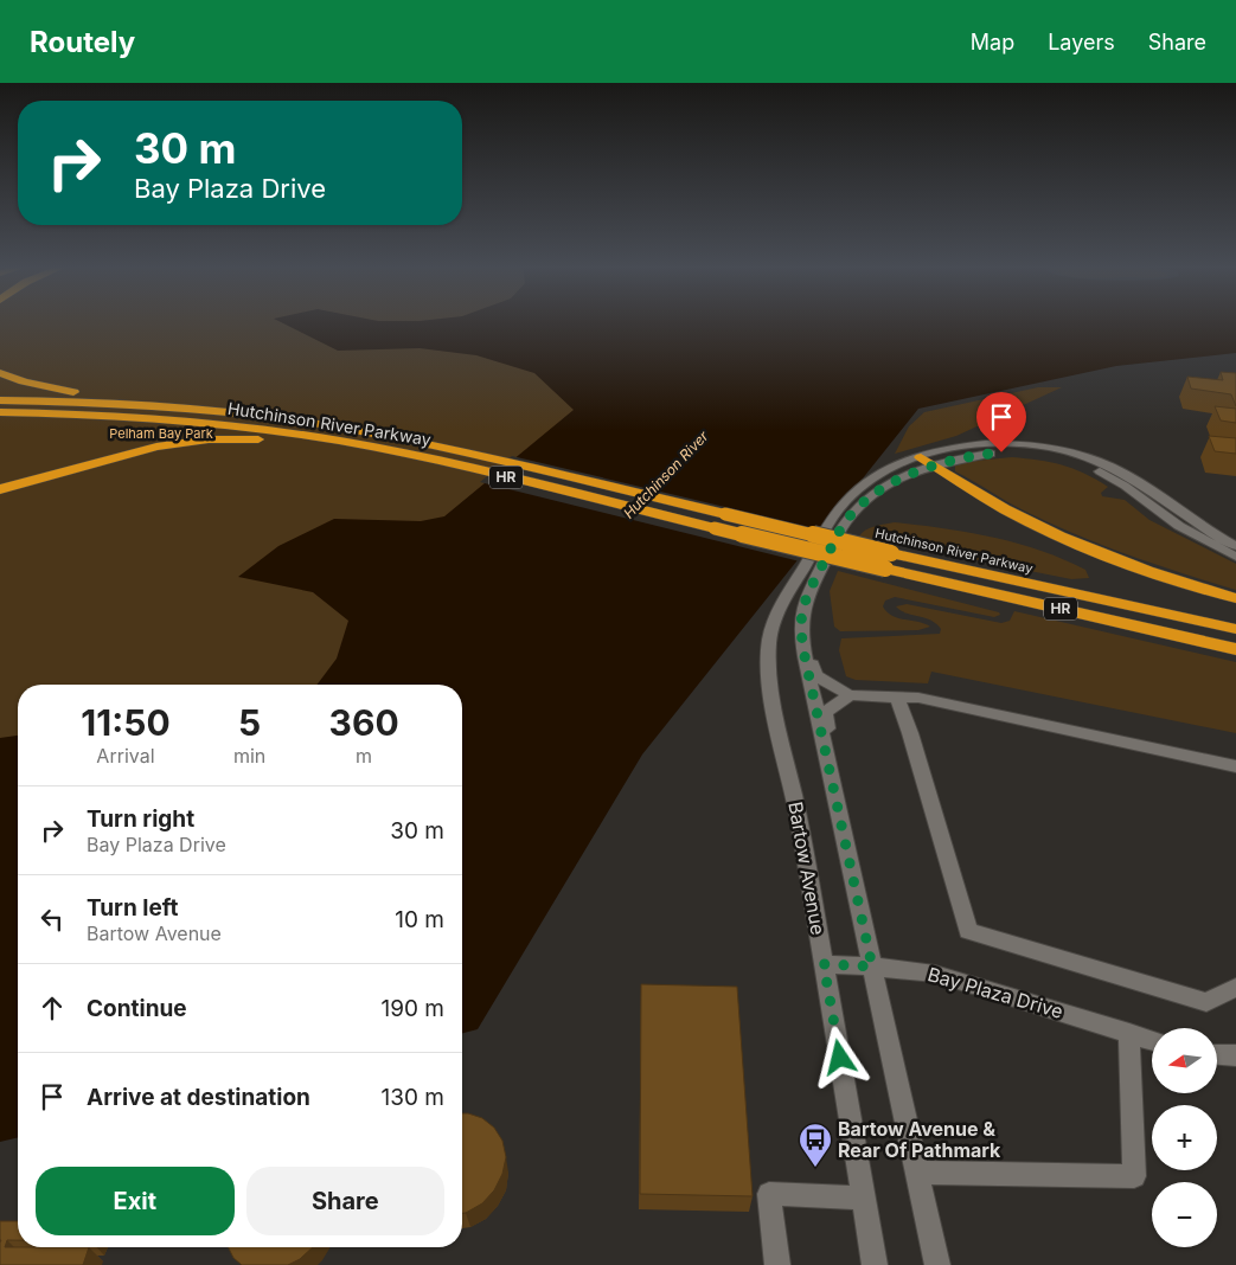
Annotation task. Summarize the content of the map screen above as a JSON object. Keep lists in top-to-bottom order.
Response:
{
  "streets": {
    "highway": ["Hutchinson River Parkway", "HR"],
    "street": ["Bartow Avenue", "Bay Plaza Drive"]
  },
  "crossings": [
    ["Bartow Avenue", "Bay Plaza Drive"]
  ],
  "water": ["Hutchinson River"],
  "parks": ["Pelham Bay Park"],
  "places": {
    "bus stop": ["Bartow Avenue & Rear Of Pathmark"]
  },
  "north": "left",
  "page": {
    "header": "Routely",
    "nav": ["Map", "Layers", "Share"],
    "turn": ["30 m", "Bay Plaza Drive"],
    "eta": [
      "11:50",
      "Arrival",
      "5",
      "min",
      "360",
      "m"
    ],
    "list": [
      {
        "name": "Turn right",
        "note": "Bay Plaza Drive",
        "value": "30 m"
      },
      {
        "name": "Turn left",
        "note": "Bartow Avenue",
        "value": "10 m"
      },
      {
        "name": "Continue",
        "value": "190 m"
      },
      {
        "name": "Arrive at destination",
        "value": "130 m"
      }
    ],
    "map_buttons": ["+", "−"],
    "buttons": ["Exit", "Share"]
  }
}
